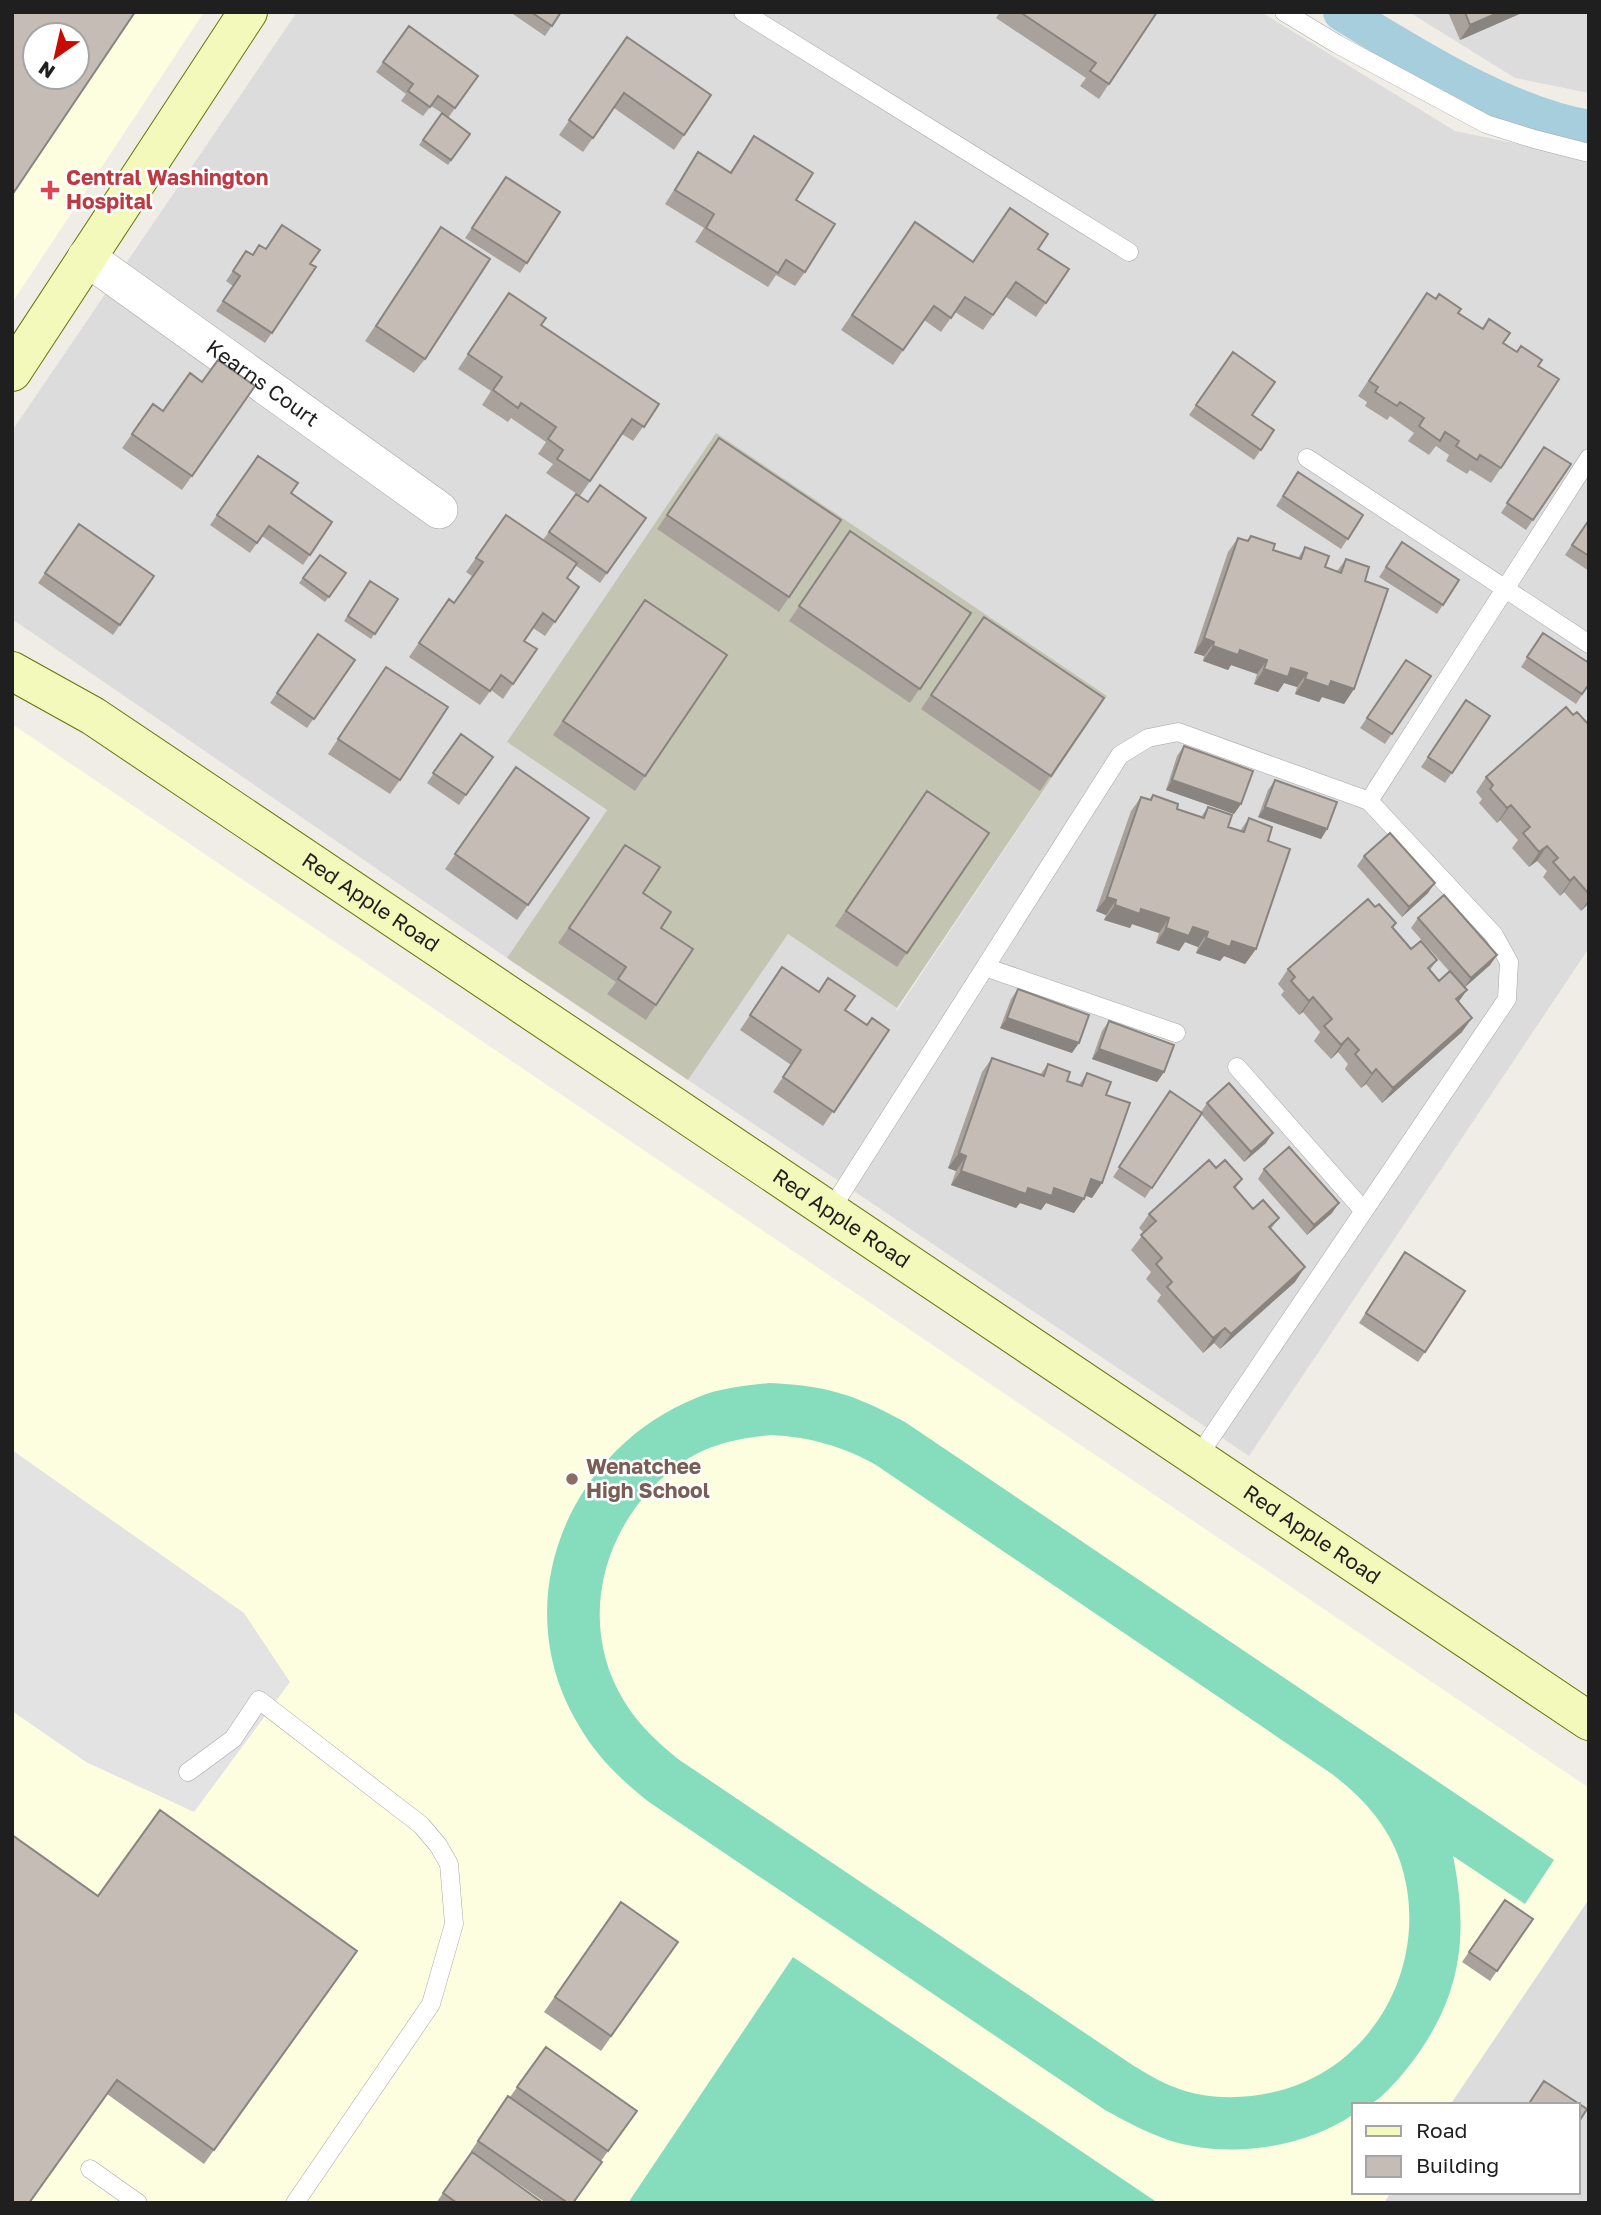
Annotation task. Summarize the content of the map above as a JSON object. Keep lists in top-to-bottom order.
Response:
{
  "streets": {
    "street": ["Kearns Court", "Red Apple Road"]
  },
  "places": {
    "health": ["Central Washington Hospital"],
    "other": ["Wenatchee High School"]
  },
  "legend": ["Road", "Building"],
  "north": "bottom left"
}
